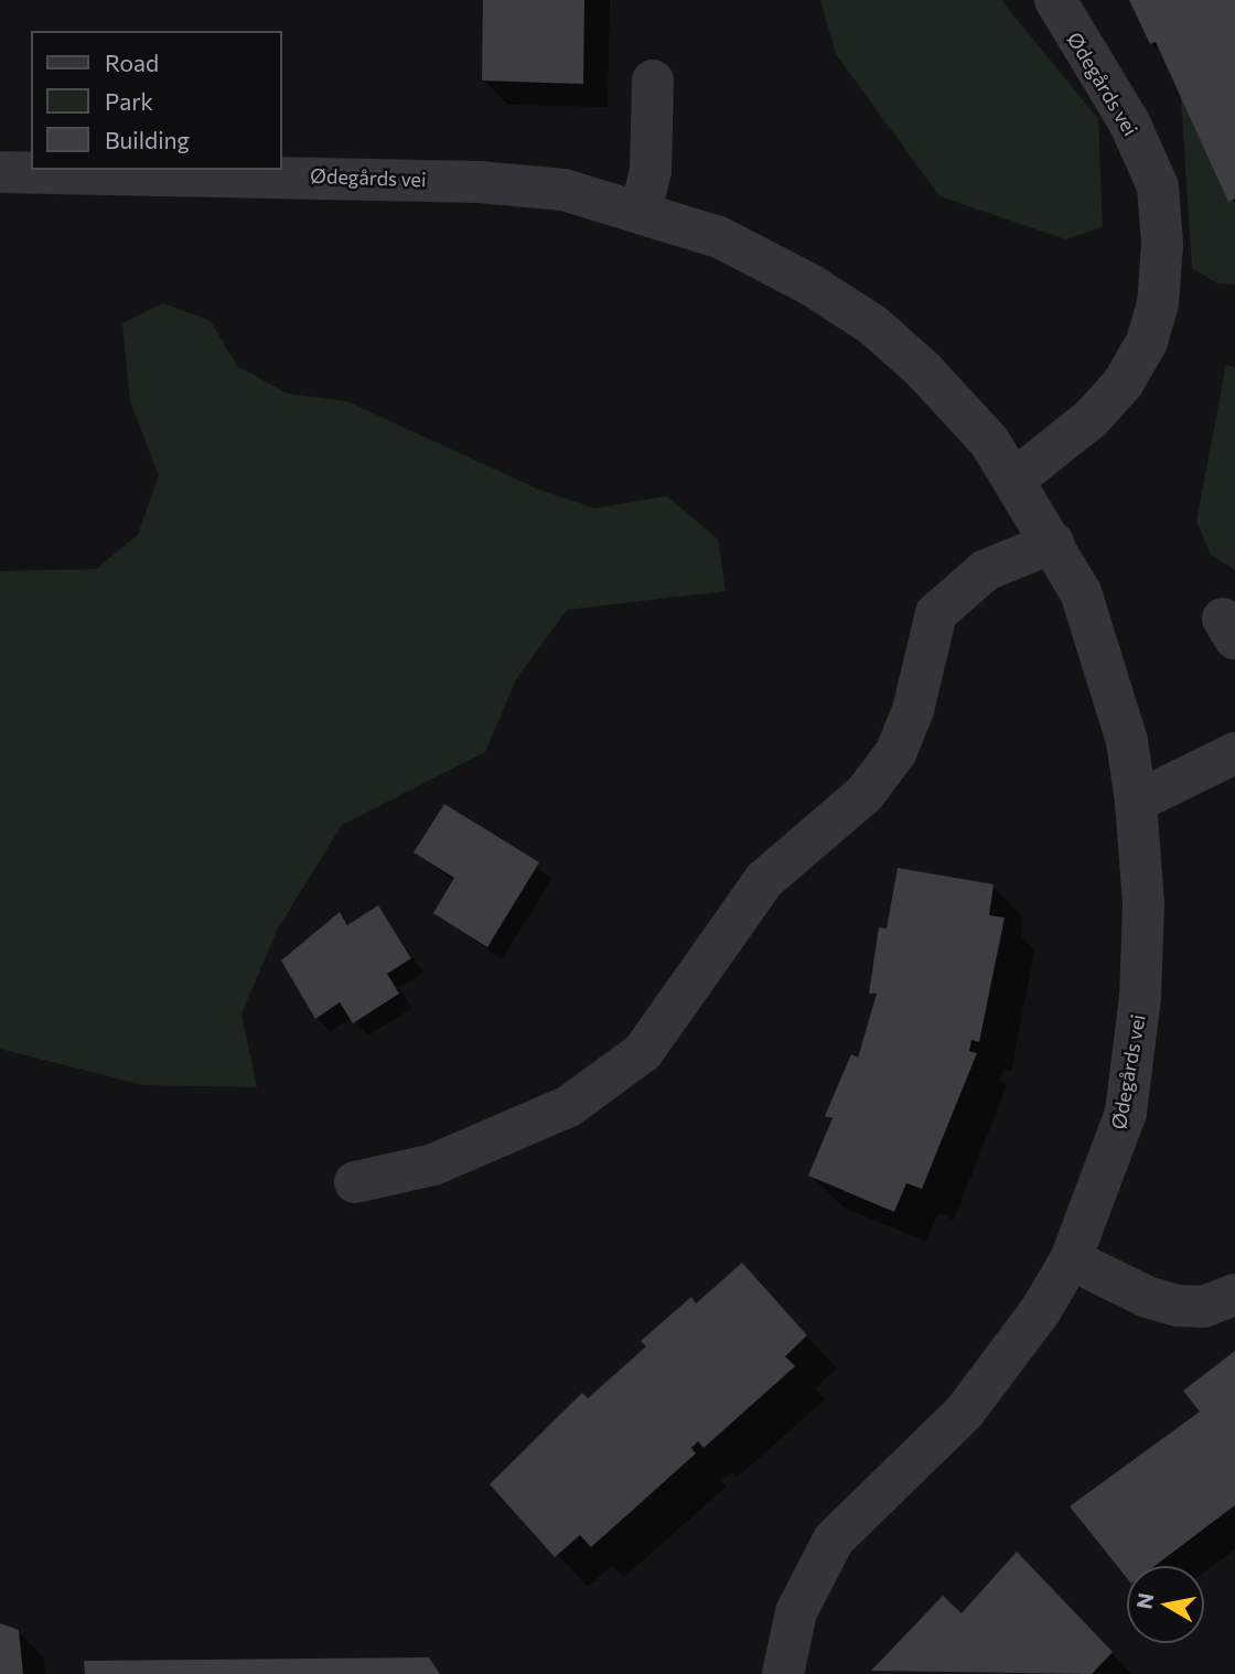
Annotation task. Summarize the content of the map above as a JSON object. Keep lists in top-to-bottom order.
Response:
{
  "streets": {
    "street": ["Ødegårds vei"]
  },
  "legend": ["Road", "Park", "Building"],
  "north": "left"
}
